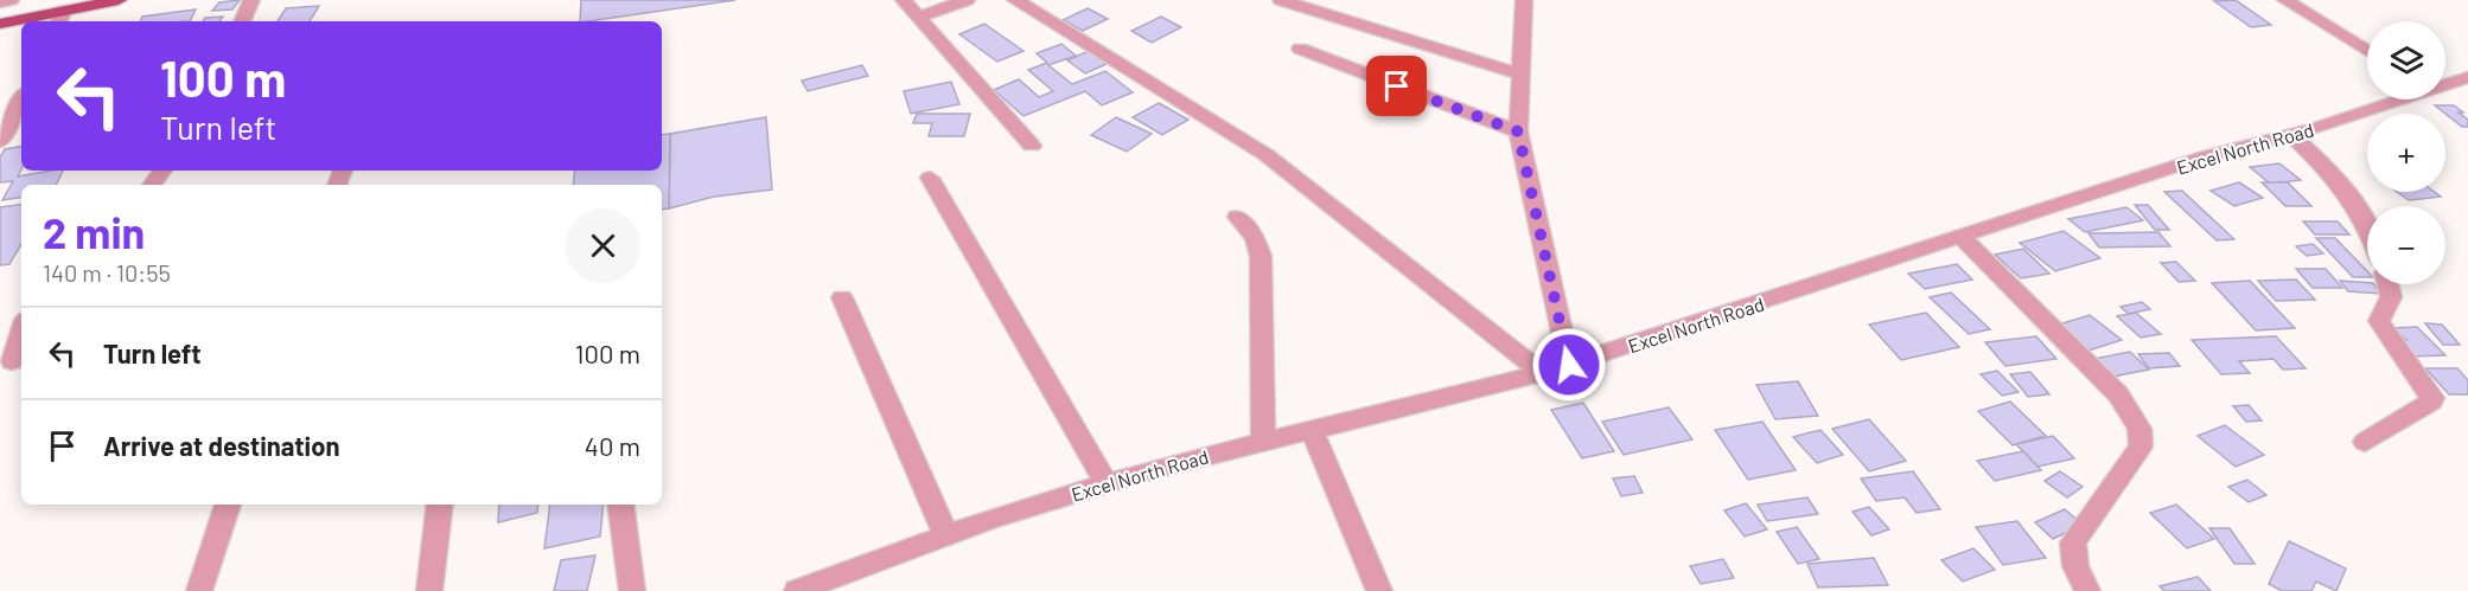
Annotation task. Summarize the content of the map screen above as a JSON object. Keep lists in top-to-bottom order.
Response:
{
  "streets": {
    "street": ["Excel North Road"]
  },
  "page": {
    "map_buttons": ["+", "−"],
    "turn": ["100 m", "Turn left"],
    "heading": ["2 min", "140 m · 10:55"],
    "list": [
      {
        "name": "Turn left",
        "value": "100 m"
      },
      {
        "name": "Arrive at destination",
        "value": "40 m"
      }
    ]
  }
}
